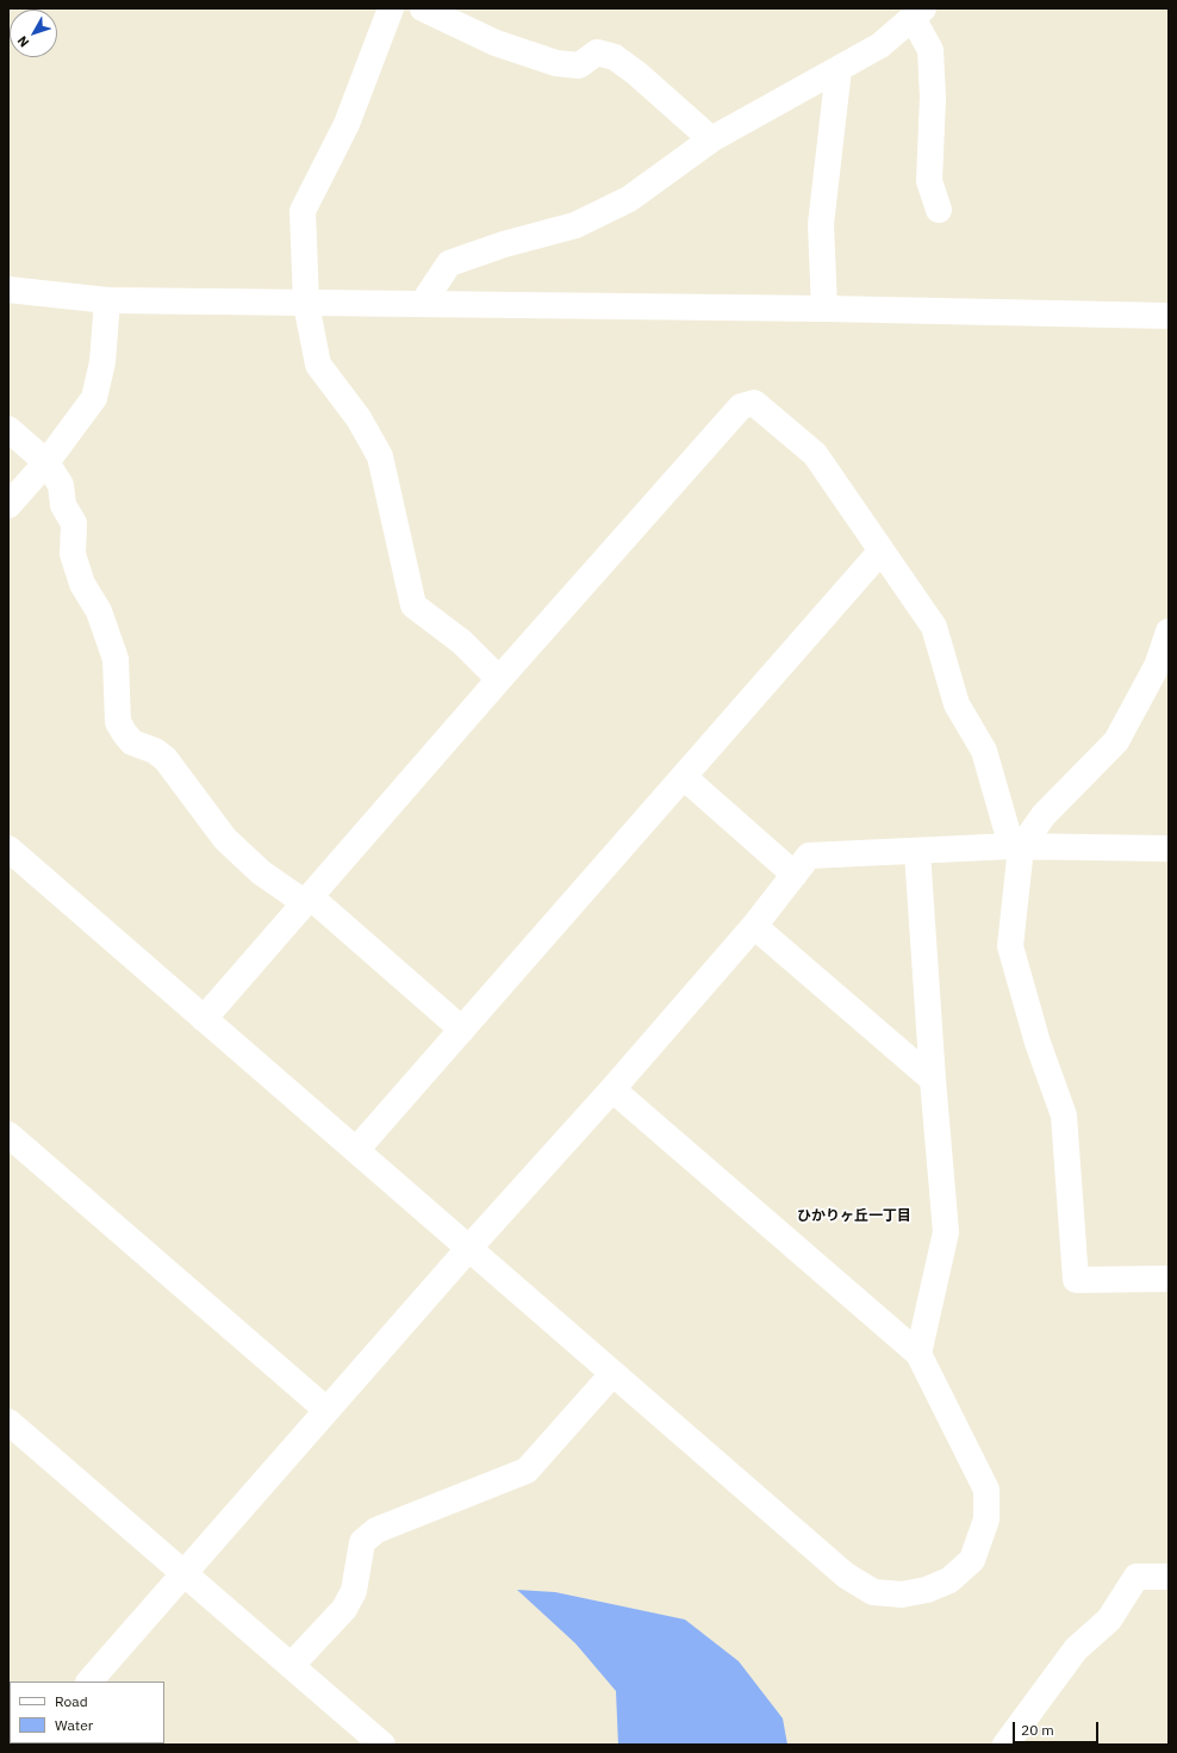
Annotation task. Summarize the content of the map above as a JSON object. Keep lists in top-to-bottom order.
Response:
{
  "districts": ["ひかりヶ丘一丁目"],
  "legend": ["Road", "Water"],
  "scale_bar": "20 m",
  "north": "bottom left"
}
